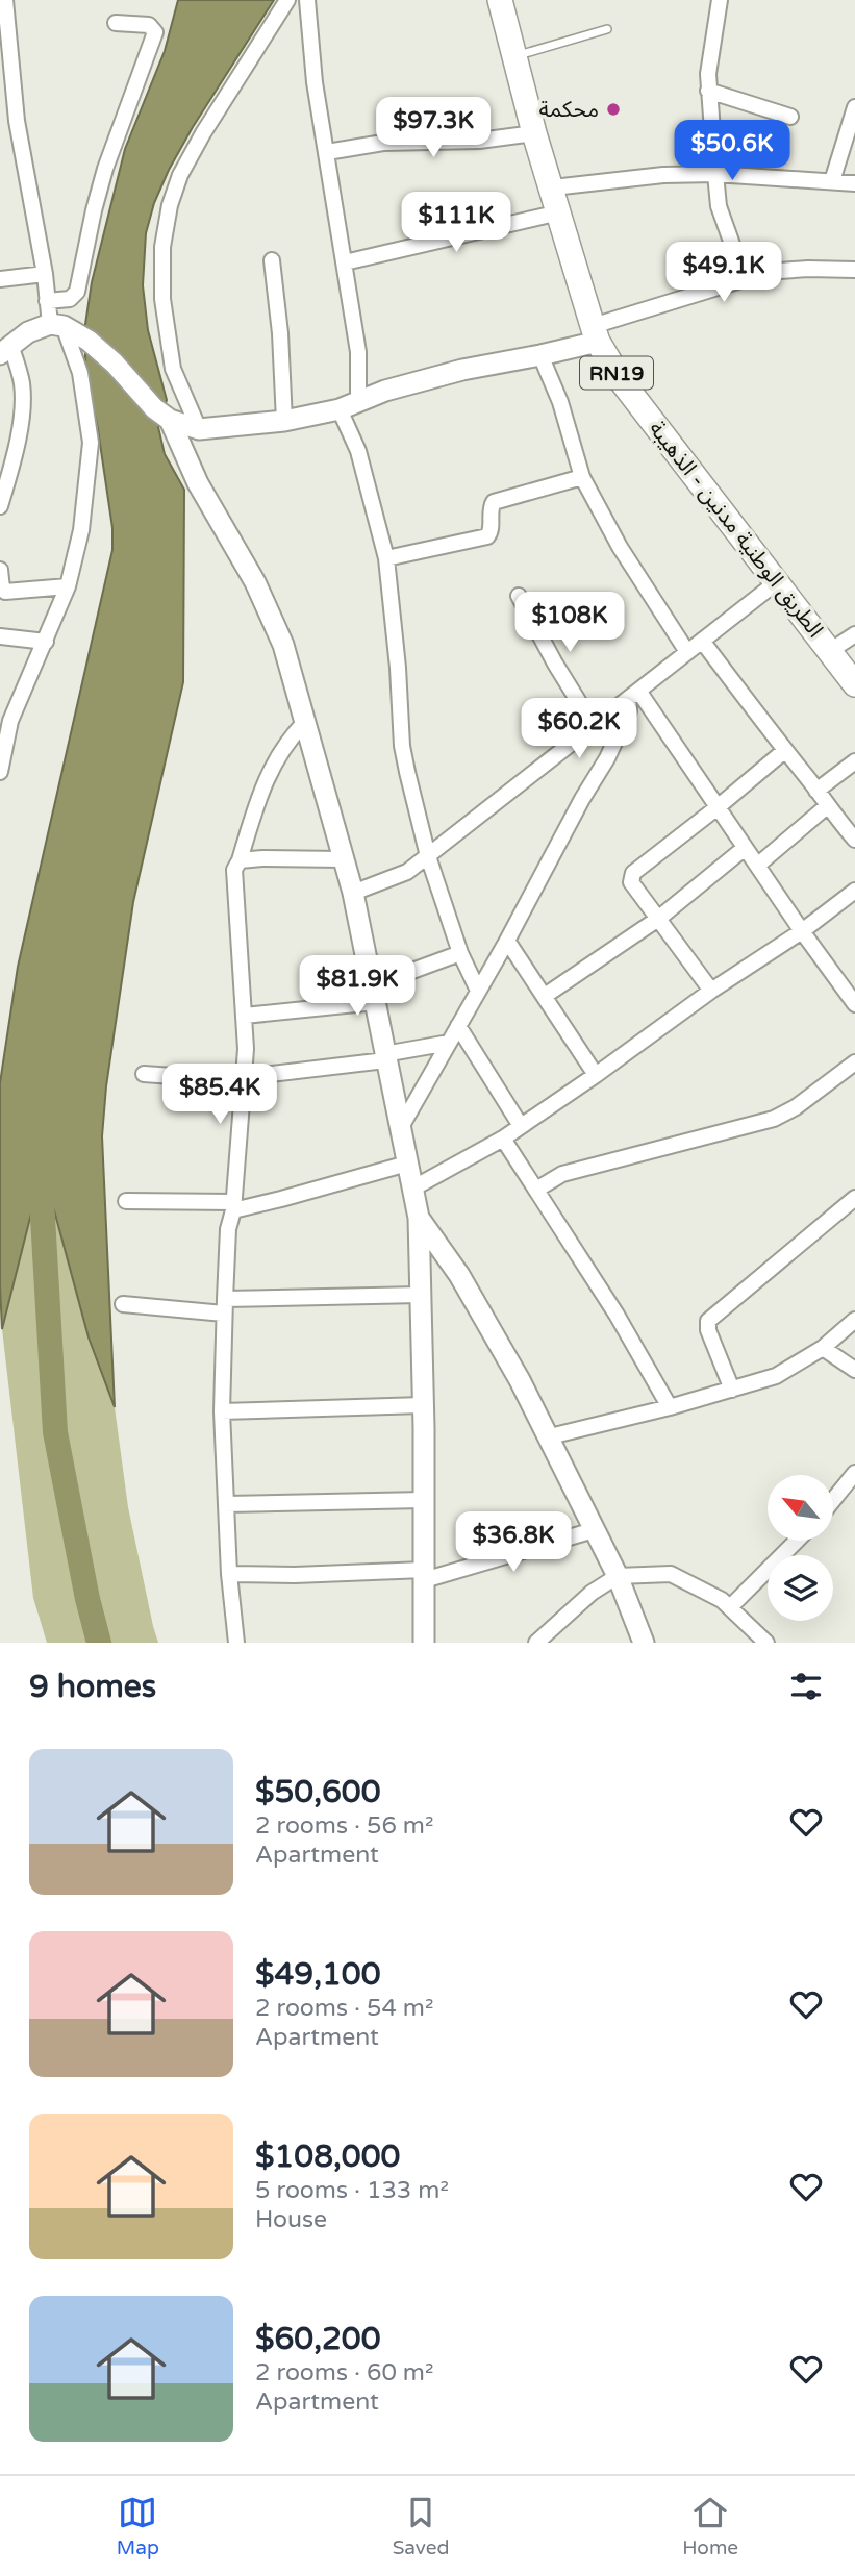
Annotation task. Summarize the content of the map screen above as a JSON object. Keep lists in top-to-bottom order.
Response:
{
  "streets": {
    "main road": ["RN19", "الطريق الوطنية مدنين - الذهيبة"]
  },
  "places": ["محكمة"],
  "north": "top left",
  "page": {
    "price": [
      "$97.3K",
      "$50.6K",
      "$111K",
      "$49.1K",
      "$108K",
      "$60.2K",
      "$81.9K",
      "$85.4K",
      "$36.8K"
    ],
    "heading": "9 homes",
    "list": [
      {
        "name": "$50,600",
        "note": "2 rooms · 56 m² · Apartment"
      },
      {
        "name": "$49,100",
        "note": "2 rooms · 54 m² · Apartment"
      },
      {
        "name": "$108,000",
        "note": "5 rooms · 133 m² · House"
      },
      {
        "name": "$60,200",
        "note": "2 rooms · 60 m² · Apartment"
      }
    ],
    "tabs": ["Map", "Saved", "Home"]
  }
}
